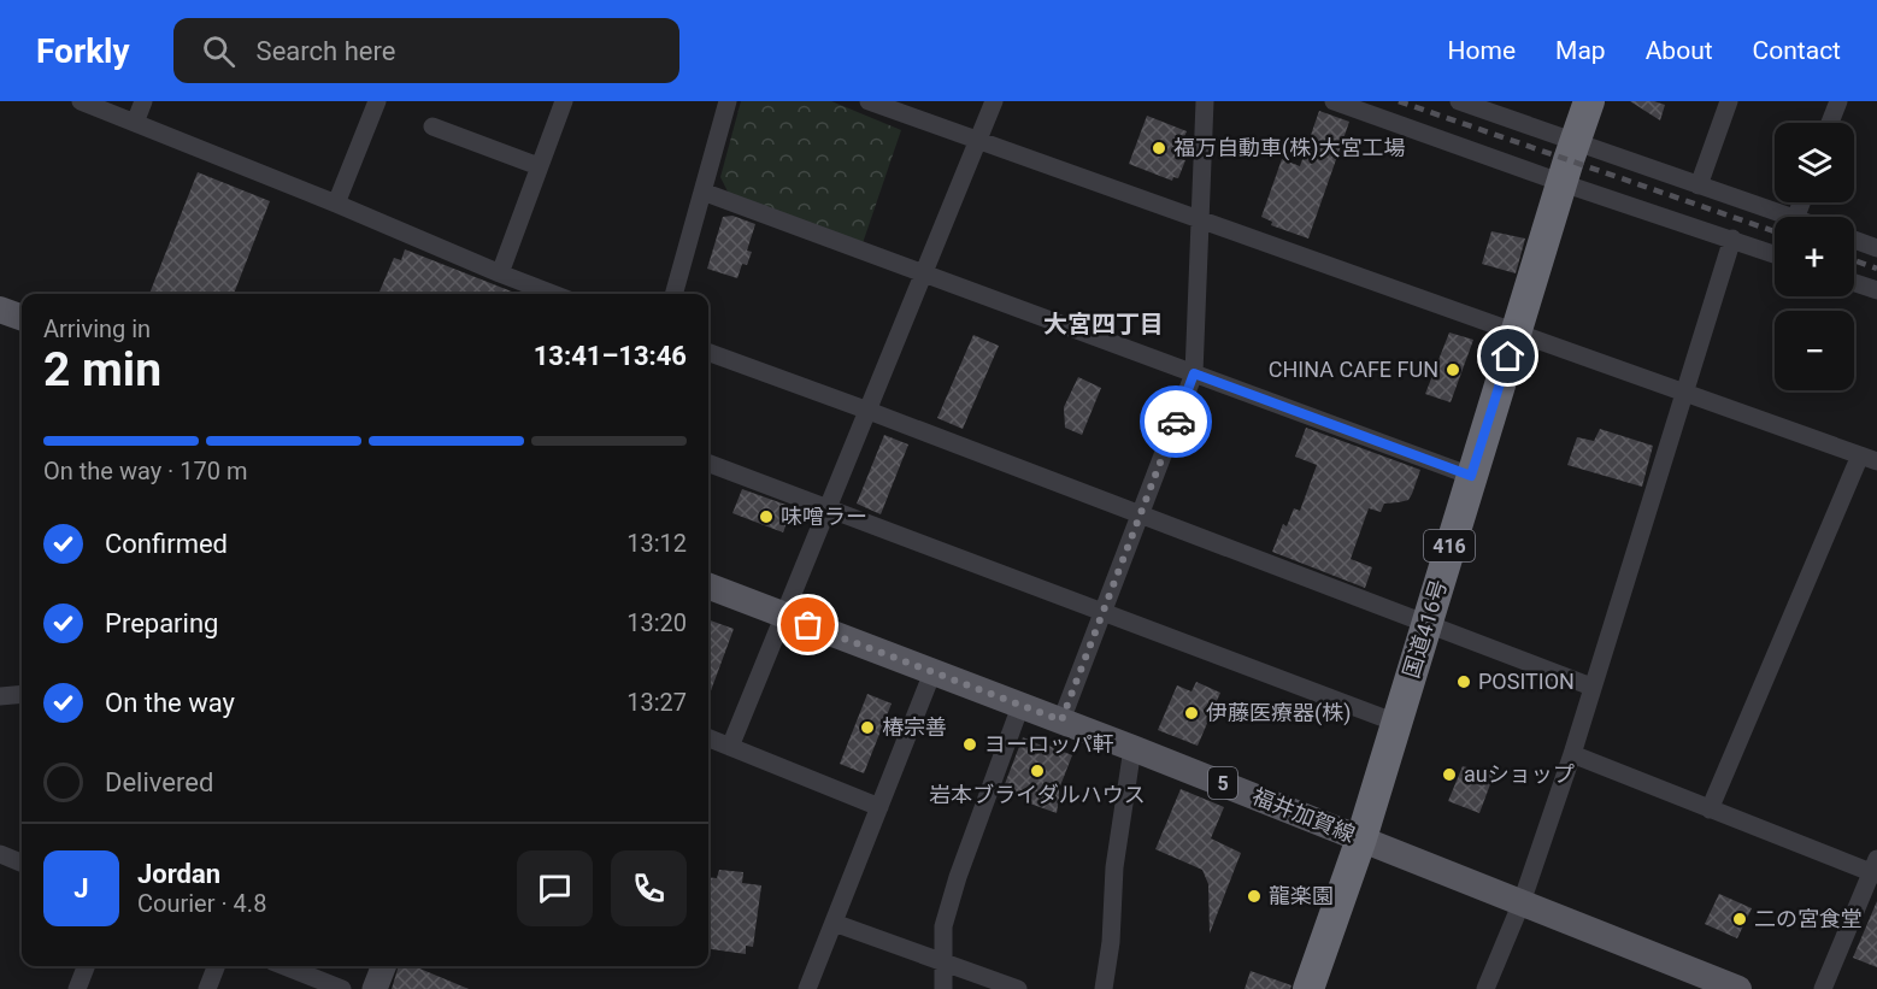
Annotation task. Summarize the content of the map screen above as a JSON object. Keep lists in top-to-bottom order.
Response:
{
  "streets": {
    "highway": ["416", "国道416号"],
    "main road": ["5", "福井加賀線"]
  },
  "crossings": [
    ["国道416号", "福井加賀線"]
  ],
  "districts": ["大宮四丁目"],
  "places": [
    "福万自動車(株)大宮工場",
    "CHINA CAFE FUN",
    "味噌ラー",
    "POSITION",
    "伊藤医療器(株)",
    "椿宗善",
    "ヨーロッパ軒",
    "岩本ブライダルハウス",
    "auショップ",
    "龍楽園",
    "二の宮食堂"
  ],
  "page": {
    "header": "Forkly",
    "search": "Search here",
    "nav": [
      "Home",
      "Map",
      "About",
      "Contact"
    ],
    "map_buttons": ["+", "−"],
    "heading": ["2 min", "Arriving in", "13:41–13:46"],
    "panel": ["Jordan", "Courier · 4.8"],
    "bar": "On the way · 170 m",
    "list": [
      ["Confirmed", "13:12"],
      ["Preparing", "13:20"],
      ["On the way", "13:27"],
      "Delivered"
    ],
    "round": "J"
  }
}
